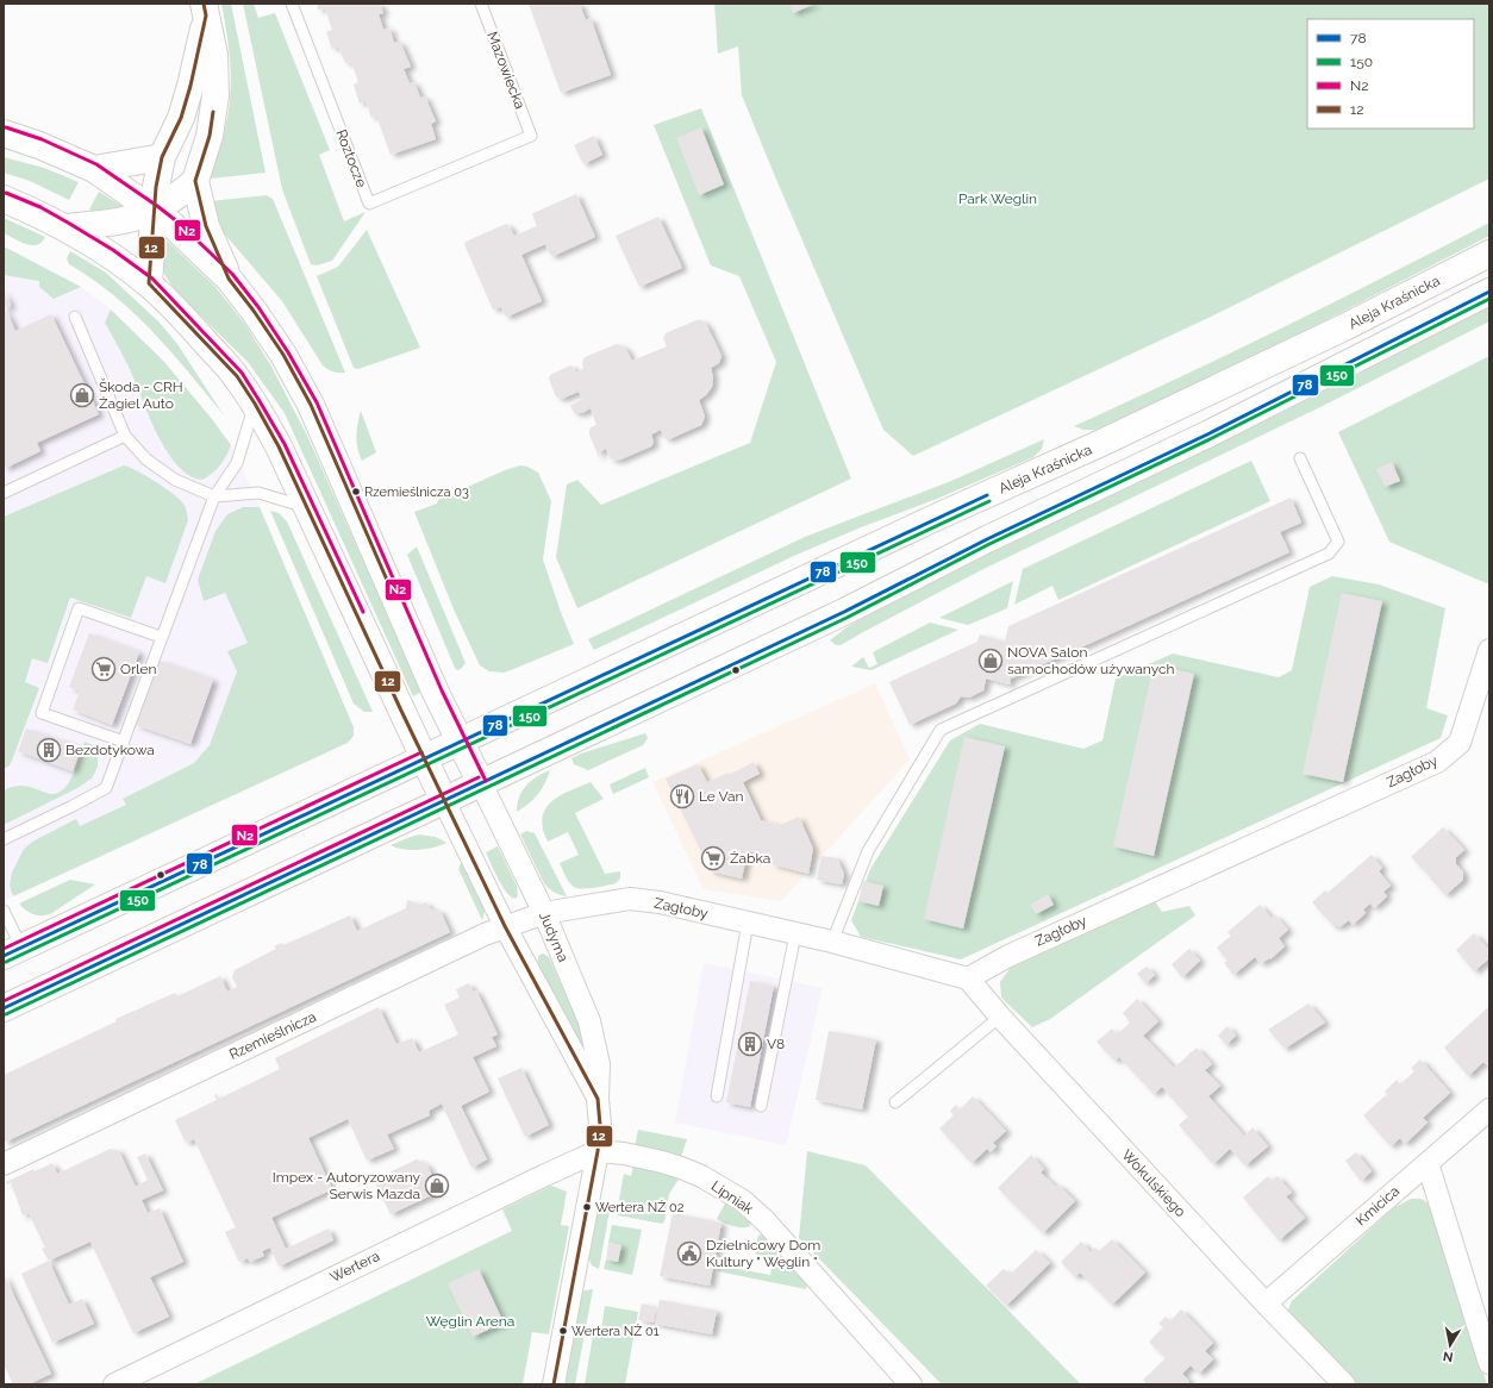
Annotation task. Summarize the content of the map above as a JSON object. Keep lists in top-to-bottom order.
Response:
{
  "streets": {
    "main road": ["Aleja Kraśnicka"],
    "street": [
      "Zagłoby",
      "Judyma",
      "Rzemieślnicza",
      "Wokulskiego",
      "Lipniak",
      "Kmicica",
      "Wertera"
    ],
    "lane": ["Mazowiecka", "Roztocze"]
  },
  "crossings": [
    ["Mazowiecka", "Roztocze"],
    ["Zagłoby", "Judyma"],
    ["Zagłoby", "Rzemieślnicza"],
    ["Zagłoby", "Wokulskiego"],
    ["Judyma", "Rzemieślnicza"],
    ["Judyma", "Lipniak"],
    ["Judyma", "Wertera"],
    ["Wokulskiego", "Kmicica"],
    ["Lipniak", "Wertera"]
  ],
  "parks": ["Park Weglin", "Węglin Arena"],
  "places": {
    "shop": ["Škoda - CRH Żagiel Auto", "NOVA Salon samochodów używanych", "Impex - Autoryzowany Serwis Mazda"],
    "other": ["Rzemieślnicza 03", "Wertera NŻ 02", "Wertera NŻ 01"],
    "supermarket": ["Orlen", "Żabka"],
    "building": ["Bezdotykowa", "V8"],
    "restaurant": ["Le Van"],
    "public building": ["Dzielnicowy Dom Kultury \" Węglin \""]
  },
  "lines": [
    "transit line 12",
    "transit line N2",
    "transit line 78",
    "transit line 150"
  ],
  "legend": [
    "78",
    "150",
    "N2",
    "12"
  ],
  "north": "bottom"
}
